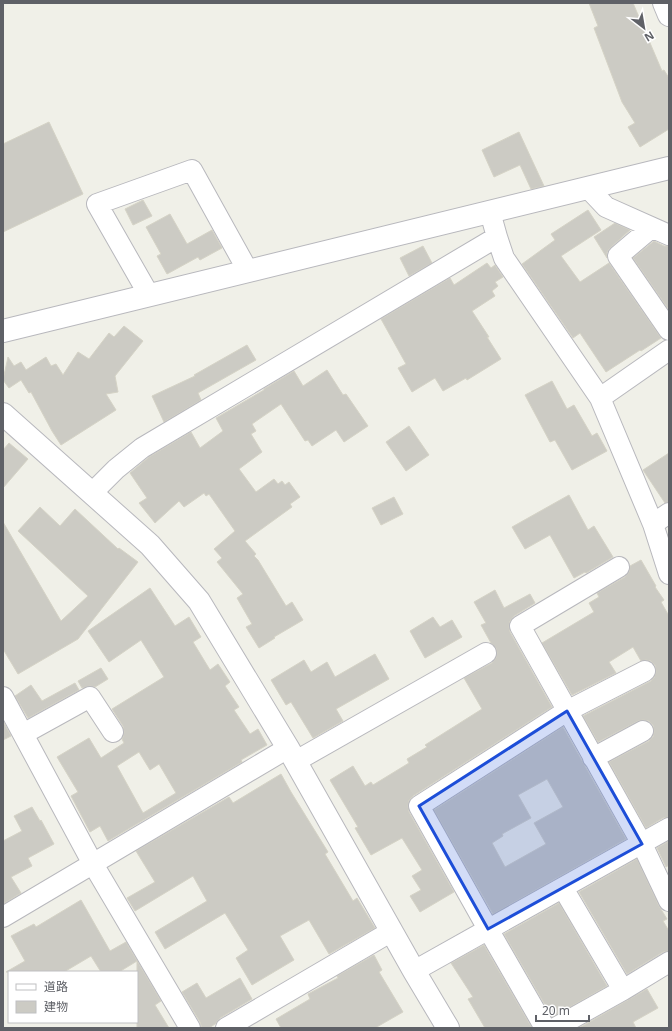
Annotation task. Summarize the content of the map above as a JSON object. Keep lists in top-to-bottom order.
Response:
{
  "legend": ["道路", "建物"],
  "scale_bar": "20 m",
  "north": "bottom right"
}
